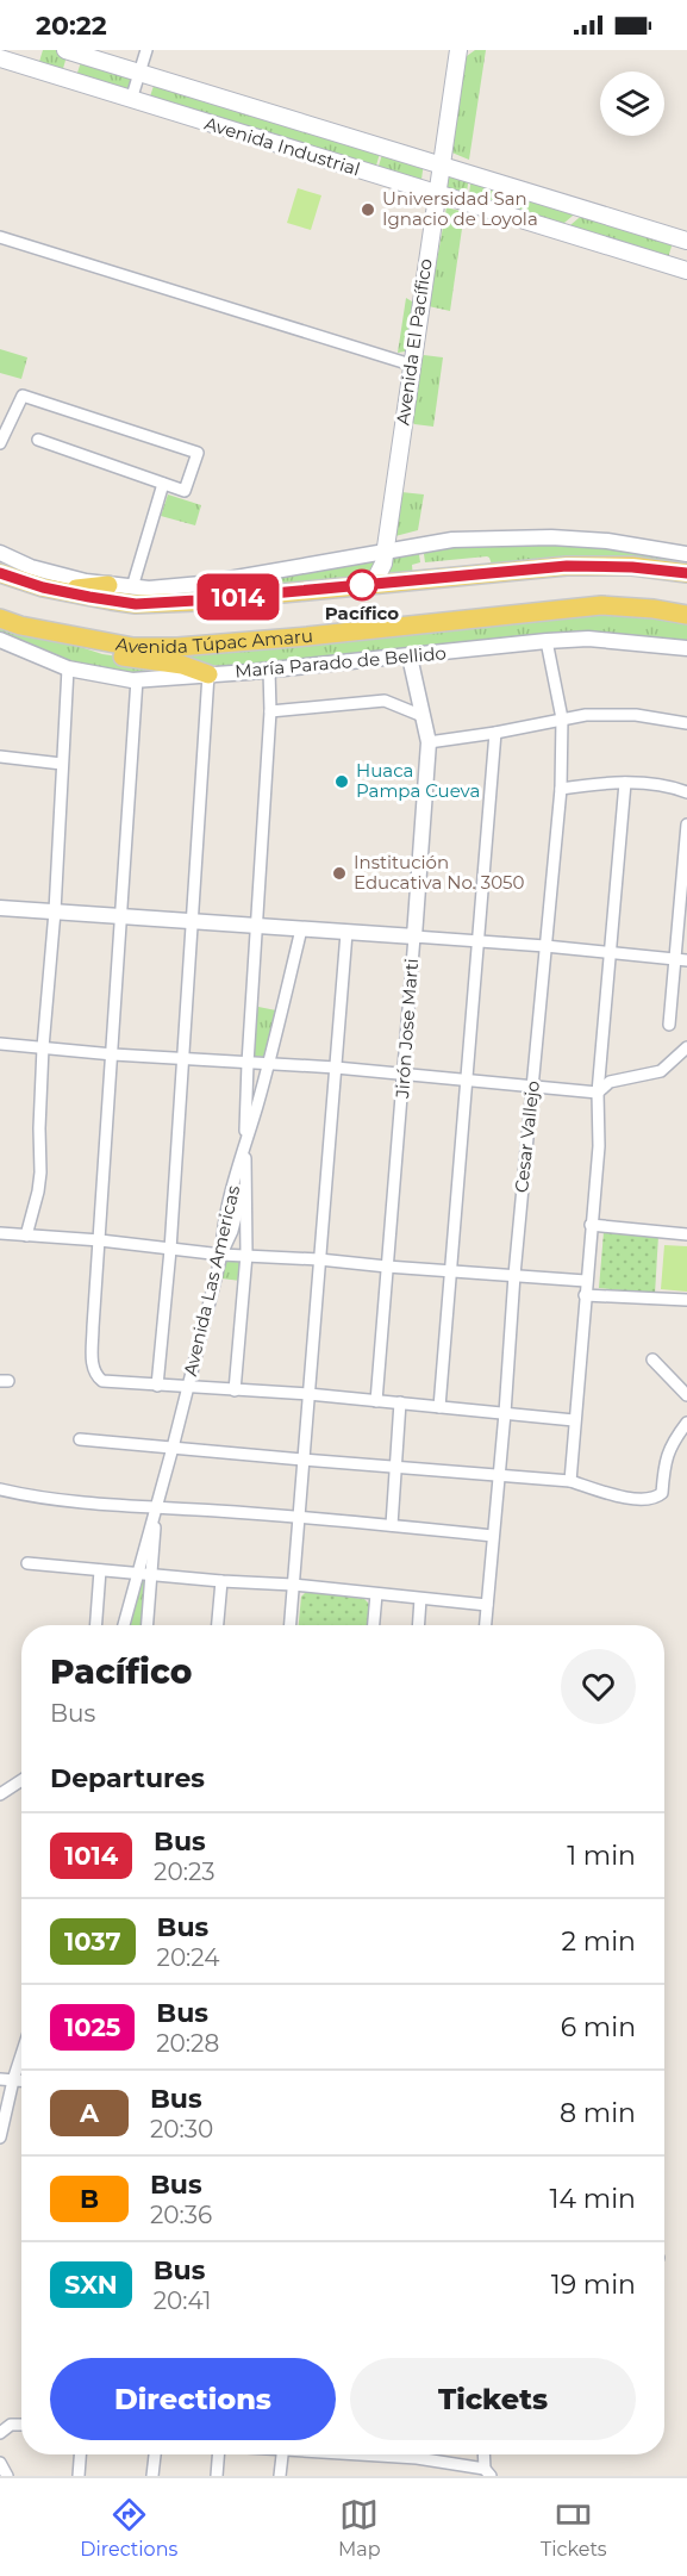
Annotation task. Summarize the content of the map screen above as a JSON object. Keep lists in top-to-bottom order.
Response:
{
  "streets": {
    "main road": ["Avenida Industrial", "Avenida El Pacífico", "Avenida Túpac Amaru"],
    "street": [
      "María Parado de Bellido",
      "Jirón Jose Marti",
      "Cesar Vallejo",
      "Avenida Las Americas"
    ]
  },
  "crossings": [
    ["Avenida Industrial", "Avenida El Pacífico"],
    ["María Parado de Bellido", "Jirón Jose Marti"],
    ["María Parado de Bellido", "Cesar Vallejo"]
  ],
  "places": [
    "Universidad San Ignacio de Loyola",
    "Pacífico",
    "Huaca Pampa Cueva",
    "Institución Educativa No. 3050"
  ],
  "lines": ["bus line 1014"],
  "page": {
    "status": "20:22",
    "on_map": "1014",
    "heading": [
      ["Pacífico", "Bus"],
      "Departures"
    ],
    "list": [
      {
        "mark": "1014",
        "name": "Bus",
        "note": "20:23",
        "value": "1 min"
      },
      {
        "mark": "1037",
        "name": "Bus",
        "note": "20:24",
        "value": "2 min"
      },
      {
        "mark": "1025",
        "name": "Bus",
        "note": "20:28",
        "value": "6 min"
      },
      {
        "mark": "A",
        "name": "Bus",
        "note": "20:30",
        "value": "8 min"
      },
      {
        "mark": "B",
        "name": "Bus",
        "note": "20:36",
        "value": "14 min"
      },
      {
        "mark": "SXN",
        "name": "Bus",
        "note": "20:41",
        "value": "19 min"
      }
    ],
    "buttons": ["Directions", "Tickets"],
    "tabs": ["Directions", "Map", "Tickets"]
  }
}
